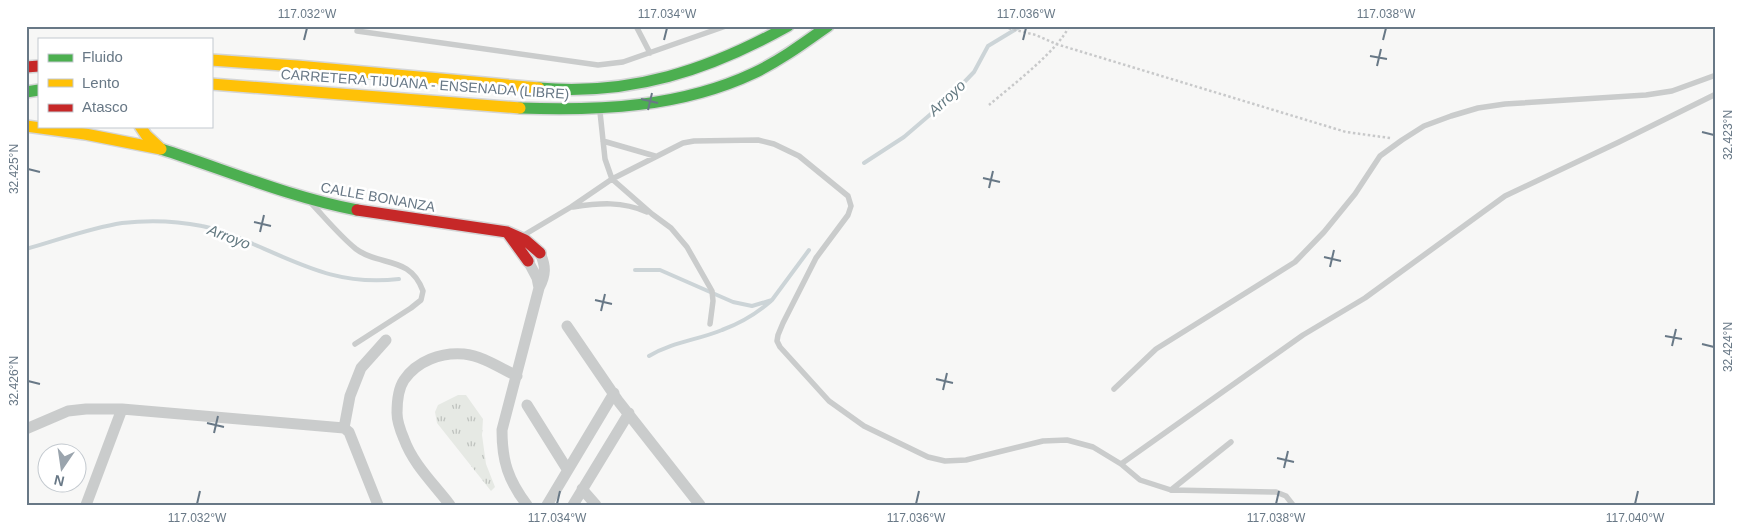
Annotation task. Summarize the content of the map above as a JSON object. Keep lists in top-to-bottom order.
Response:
{
  "streets": {
    "main road": ["CARRETERA TIJUANA - ENSENADA (LIBRE)", "CALLE BONANZA"]
  },
  "water": ["Arroyo"],
  "legend": ["Fluido", "Lento", "Atasco"],
  "north": "bottom",
  "coordinates": [
    "117.032°W",
    "117.034°W",
    "117.036°W",
    "117.038°W",
    "32.423°N",
    "32.425°N",
    "32.424°N",
    "32.426°N",
    "117.040°W"
  ]
}
